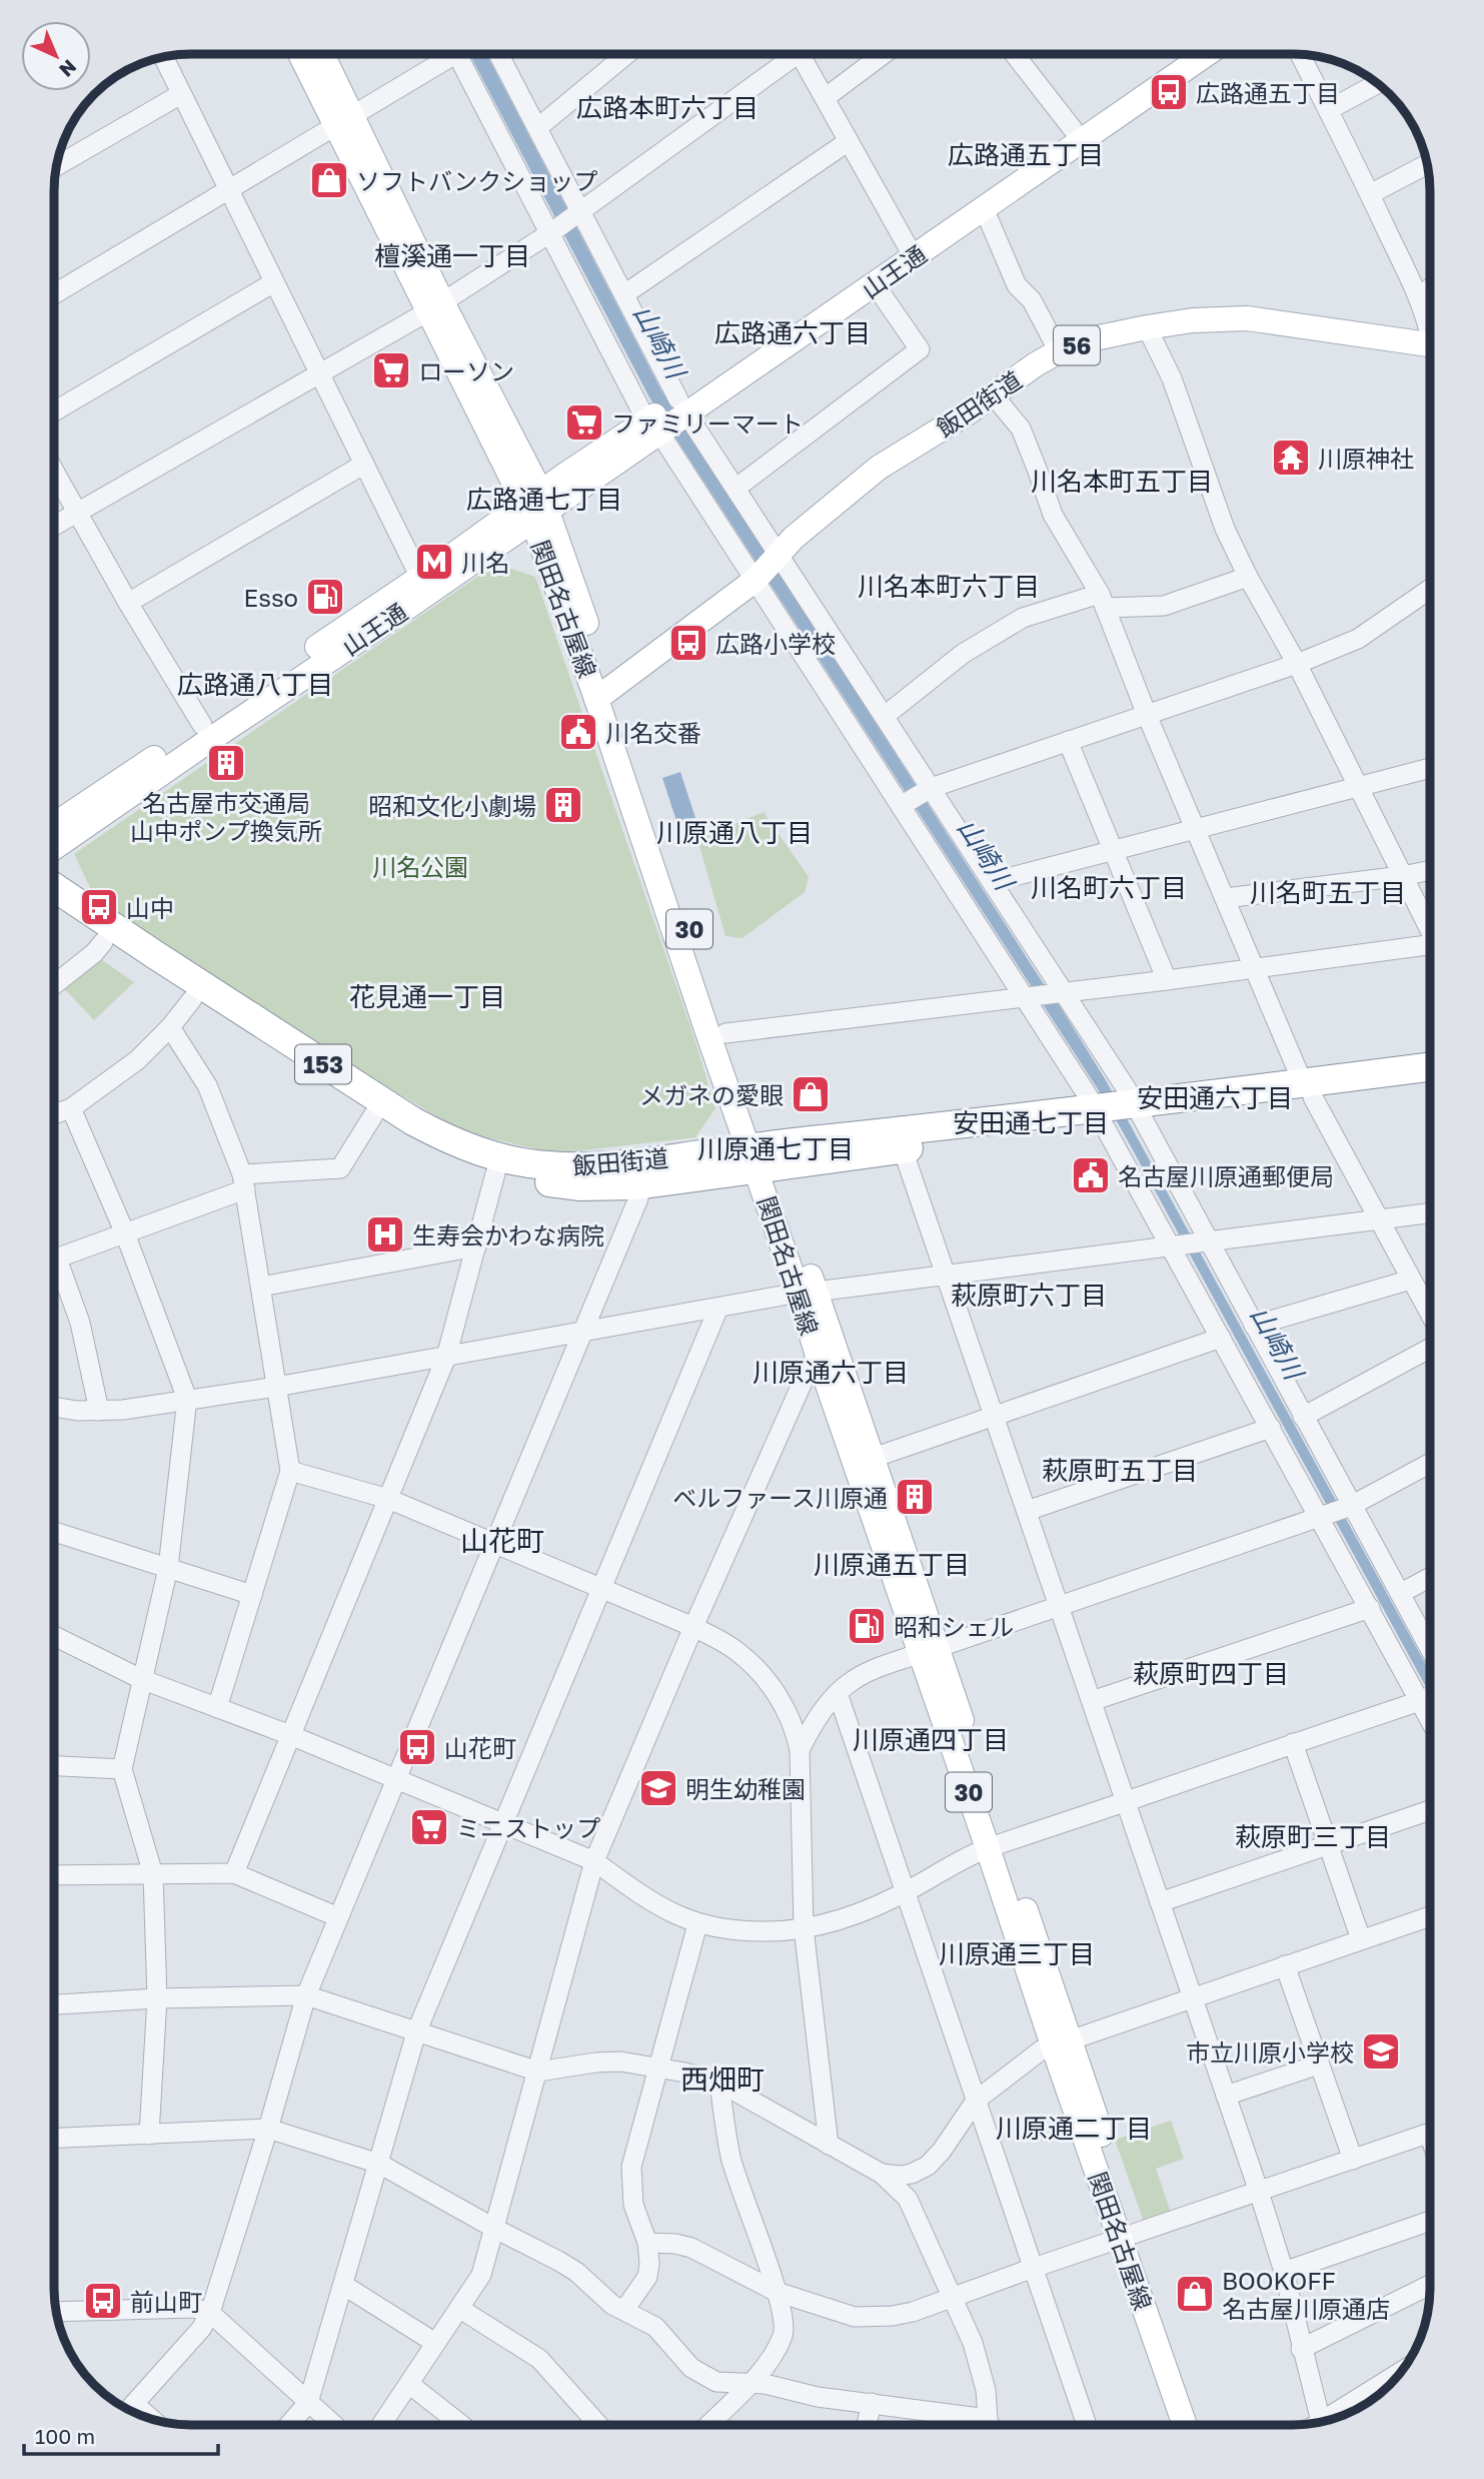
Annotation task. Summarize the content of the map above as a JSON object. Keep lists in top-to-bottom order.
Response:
{
  "streets": {
    "highway": ["飯田街道", "153"],
    "main road": [
      "山王通",
      "56",
      "関田名古屋線",
      "30"
    ]
  },
  "crossings": [
    ["山王通", "関田名古屋線"],
    ["飯田街道", "関田名古屋線"]
  ],
  "districts": [
    "広路本町六丁目",
    "広路通五丁目",
    "檀溪通一丁目",
    "広路通六丁目",
    "川名本町五丁目",
    "広路通七丁目",
    "川名本町六丁目",
    "広路通八丁目",
    "川原通八丁目",
    "川名町六丁目",
    "川名町五丁目",
    "花見通一丁目",
    "安田通六丁目",
    "安田通七丁目",
    "川原通七丁目",
    "萩原町六丁目",
    "川原通六丁目",
    "萩原町五丁目",
    "山花町",
    "川原通五丁目",
    "萩原町四丁目",
    "川原通四丁目",
    "萩原町三丁目",
    "川原通三丁目",
    "西畑町",
    "川原通二丁目"
  ],
  "water": ["山崎川"],
  "parks": ["川名公園"],
  "places": {
    "bus stop": [
      "広路通五丁目",
      "広路小学校",
      "山中",
      "山花町",
      "前山町"
    ],
    "shop": ["ソフトバンクショップ", "メガネの愛眼", "BOOKOFF 名古屋川原通店"],
    "supermarket": ["ローソン", "ファミリーマート", "ミニストップ"],
    "temple": ["川原神社"],
    "metro station": ["川名"],
    "fuel station": ["Esso", "昭和シェル"],
    "public building": ["川名交番", "名古屋川原通郵便局"],
    "building": ["名古屋市交通局 山中ポンプ換気所", "昭和文化小劇場", "ベルファース川原通"],
    "hospital": ["生寿会かわな病院"],
    "school or university": ["明生幼稚園", "市立川原小学校"]
  },
  "scale_bar": "100 m",
  "north": "bottom right"
}
